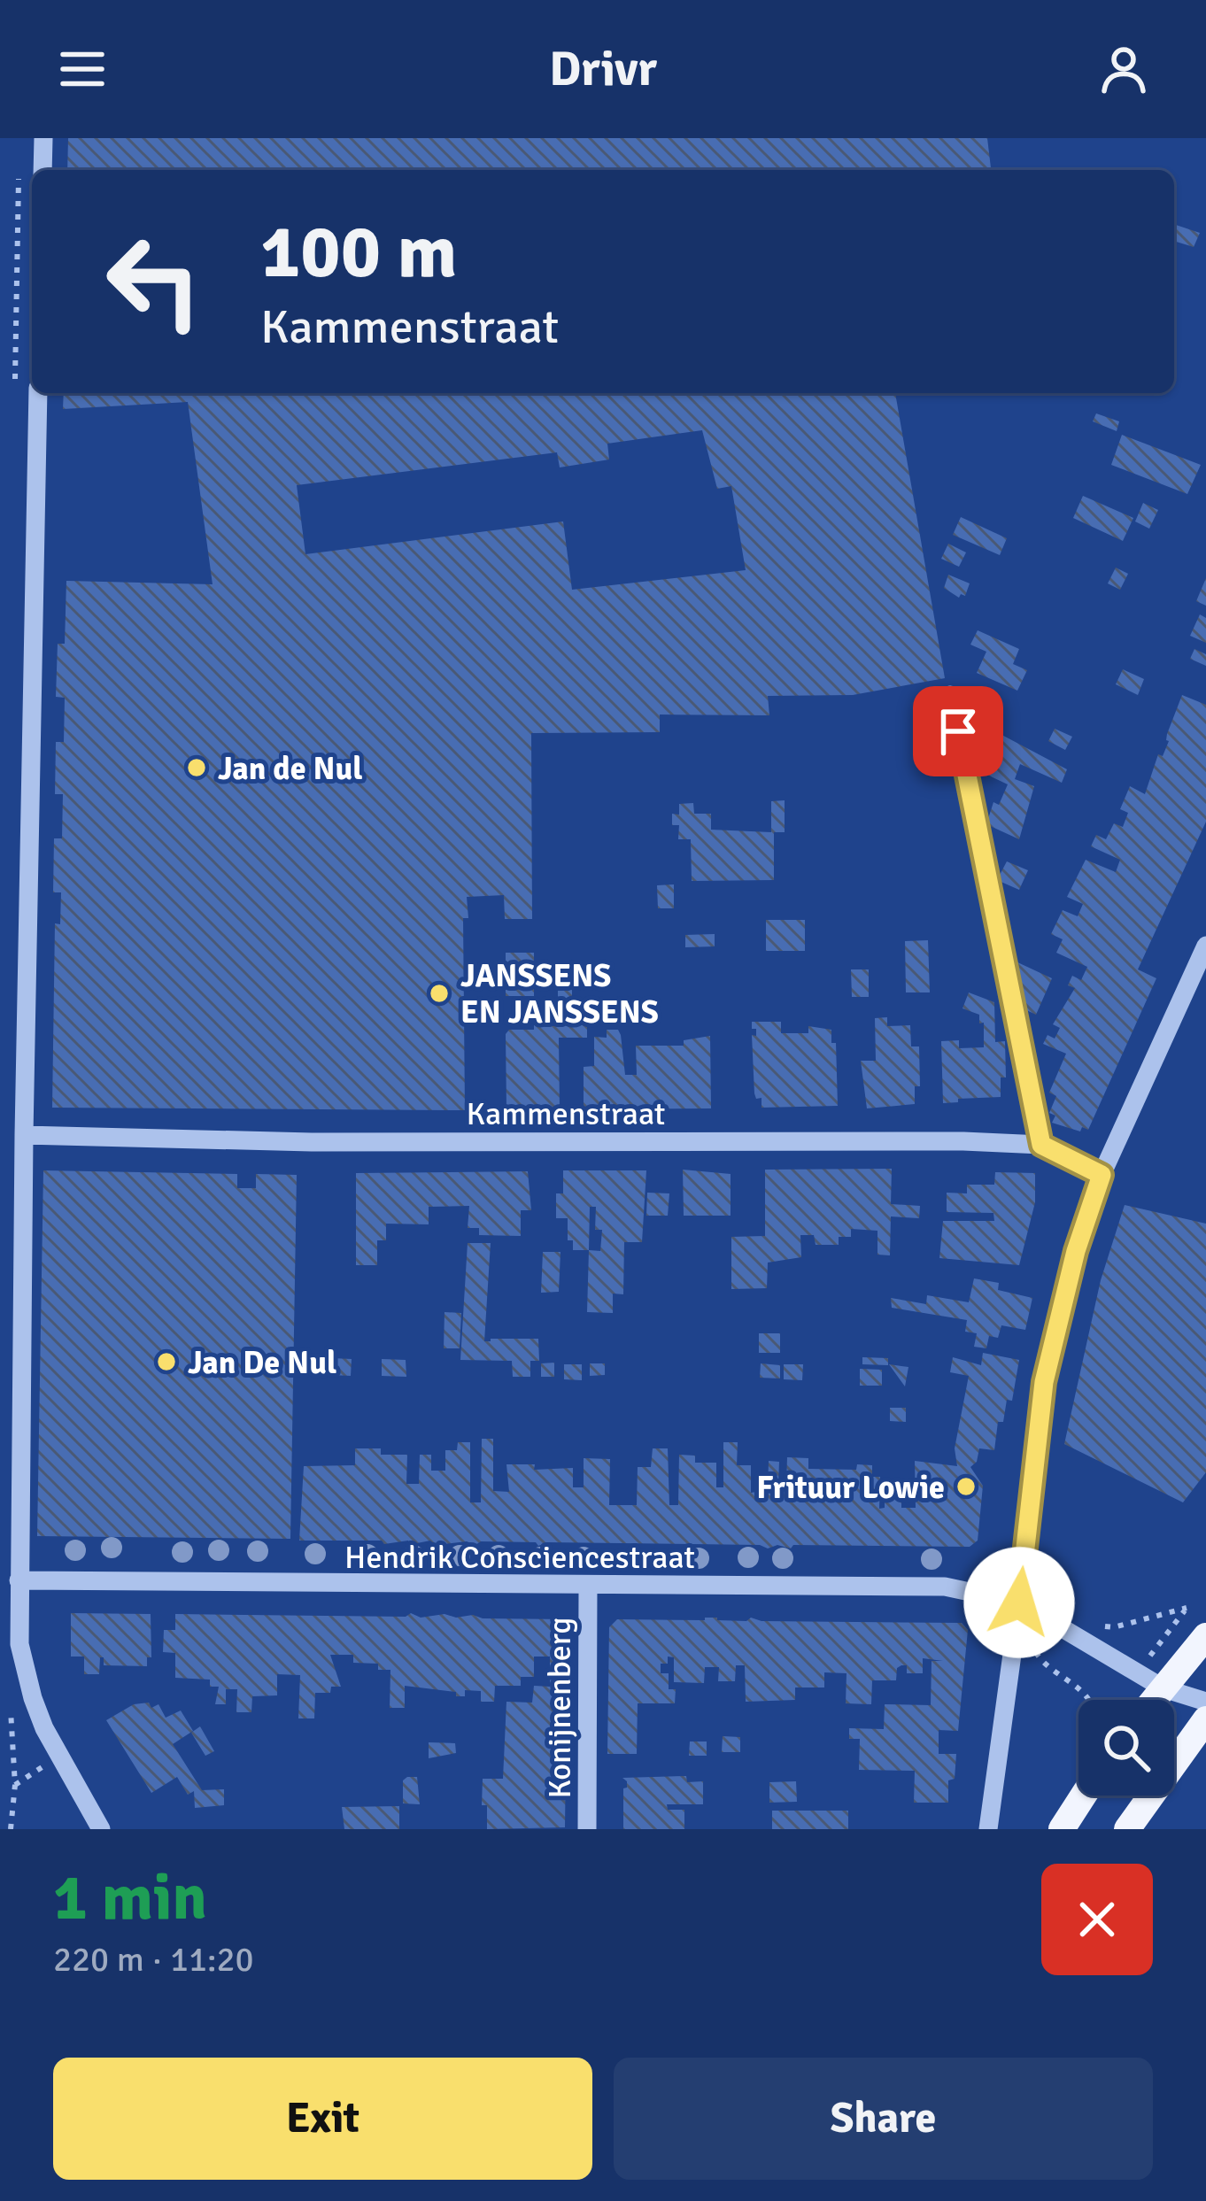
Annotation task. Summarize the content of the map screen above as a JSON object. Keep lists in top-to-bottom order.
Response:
{
  "streets": {
    "street": ["Kammenstraat", "Hendrik Consciencestraat", "Konijnenberg"]
  },
  "crossings": [
    ["Hendrik Consciencestraat", "Konijnenberg"]
  ],
  "places": [
    "Jan de Nul",
    "JANSSENS EN JANSSENS",
    "Jan De Nul",
    "Frituur Lowie"
  ],
  "page": {
    "header": "Drivr",
    "turn": ["100 m", "Kammenstraat"],
    "heading": ["1 min", "220 m · 11:20"],
    "buttons": ["Exit", "Share"]
  }
}
